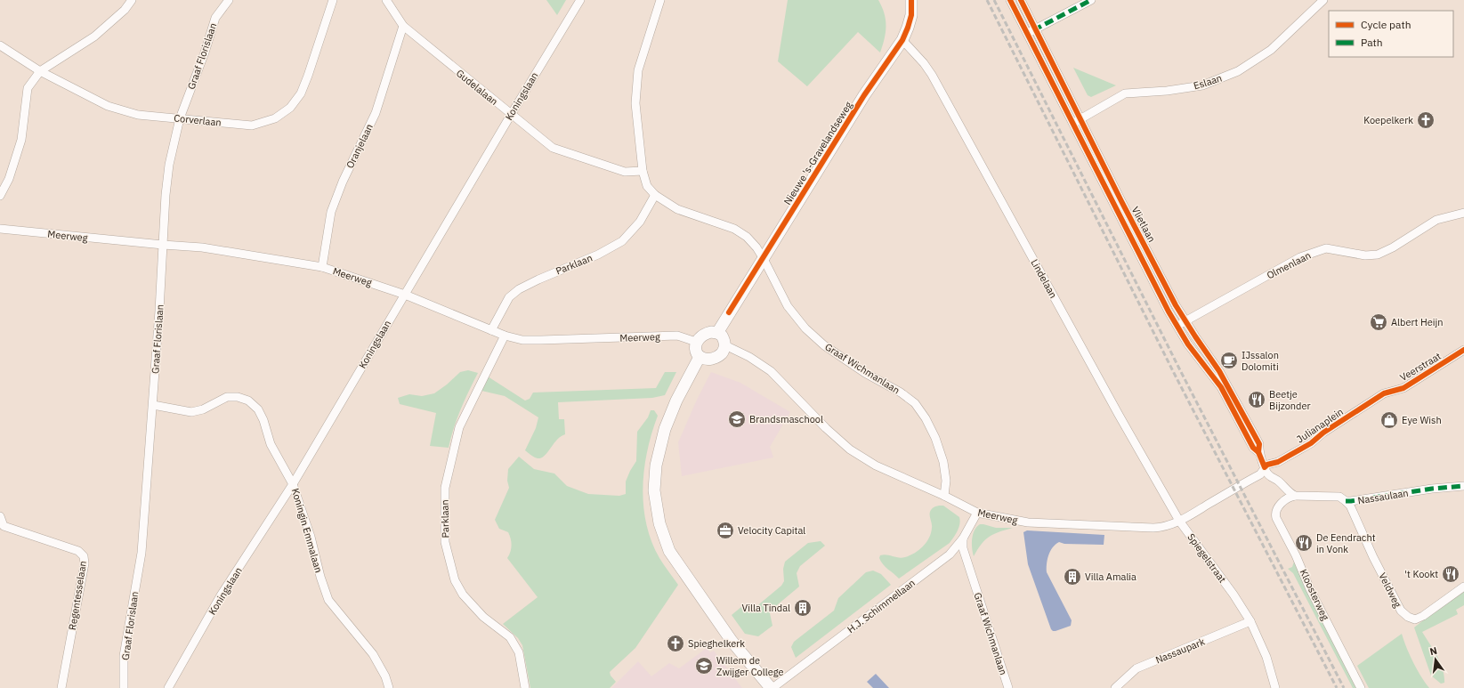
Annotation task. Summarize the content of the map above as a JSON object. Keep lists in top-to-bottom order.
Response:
{
  "streets": {
    "street": [
      "Graaf Florislaan",
      "Eslaan",
      "Gudelalaan",
      "Koningslaan",
      "Corverlaan",
      "Oranjelaan",
      "Nieuwe 's-Gravelandseweg",
      "Vlietlaan",
      "Meerweg",
      "Parklaan",
      "Olmenlaan",
      "Lindelaan",
      "Veerstraat",
      "Graaf Wichmanlaan",
      "Julianaplein",
      "Nassaulaan",
      "Koningin Emmalaan",
      "Spiegelstraat",
      "Veldweg",
      "Kloosterweg",
      "Regentesselaan",
      "H.J. Schimmellaan",
      "Nassaupark"
    ]
  },
  "crossings": [
    ["Graaf Florislaan", "Corverlaan"],
    ["Graaf Florislaan", "Meerweg"],
    ["Graaf Florislaan", "Koningin Emmalaan"],
    ["Eslaan", "Vlietlaan"],
    ["Gudelalaan", "Koningslaan"],
    ["Gudelalaan", "Oranjelaan"],
    ["Gudelalaan", "Graaf Wichmanlaan"],
    ["Koningslaan", "Meerweg"],
    ["Koningslaan", "Koningin Emmalaan"],
    ["Oranjelaan", "Meerweg"],
    ["Nieuwe 's-Gravelandseweg", "Meerweg"],
    ["Nieuwe 's-Gravelandseweg", "Lindelaan"],
    ["Nieuwe 's-Gravelandseweg", "Graaf Wichmanlaan"],
    ["Vlietlaan", "Meerweg"],
    ["Vlietlaan", "Olmenlaan"],
    ["Vlietlaan", "Julianaplein"],
    ["Meerweg", "Parklaan"],
    ["Meerweg", "Lindelaan"],
    ["Meerweg", "Graaf Wichmanlaan"],
    ["Meerweg", "Julianaplein"],
    ["Meerweg", "Spiegelstraat"],
    ["Meerweg", "H.J. Schimmellaan"],
    ["Parklaan", "Graaf Wichmanlaan"],
    ["Lindelaan", "Spiegelstraat"],
    ["Veerstraat", "Julianaplein"],
    ["Graaf Wichmanlaan", "H.J. Schimmellaan"],
    ["Nassaulaan", "Veldweg"],
    ["Spiegelstraat", "Nassaupark"]
  ],
  "places": {
    "church": ["Koepelkerk", "Spieghelkerk"],
    "supermarket": ["Albert Heijn"],
    "cafe": ["IJssalon Dolomiti"],
    "restaurant": ["Beetje Bijzonder", "De Eendracht in Vonk", "'t Kookt"],
    "school or university": ["Brandsmaschool", "Willem de Zwijger College"],
    "shop": ["Eye Wish"],
    "office": ["Velocity Capital"],
    "building": ["Villa Amalia", "Villa Tindal"]
  },
  "legend": ["Cycle path", "Path"],
  "north": "top"
}
